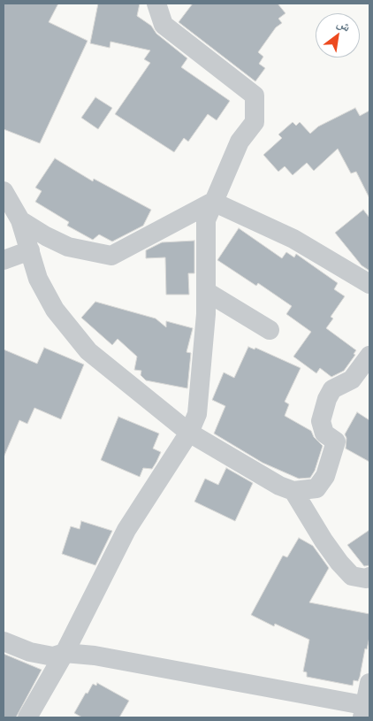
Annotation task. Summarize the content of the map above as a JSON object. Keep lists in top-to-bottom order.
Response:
{
  "north": "top right"
}
